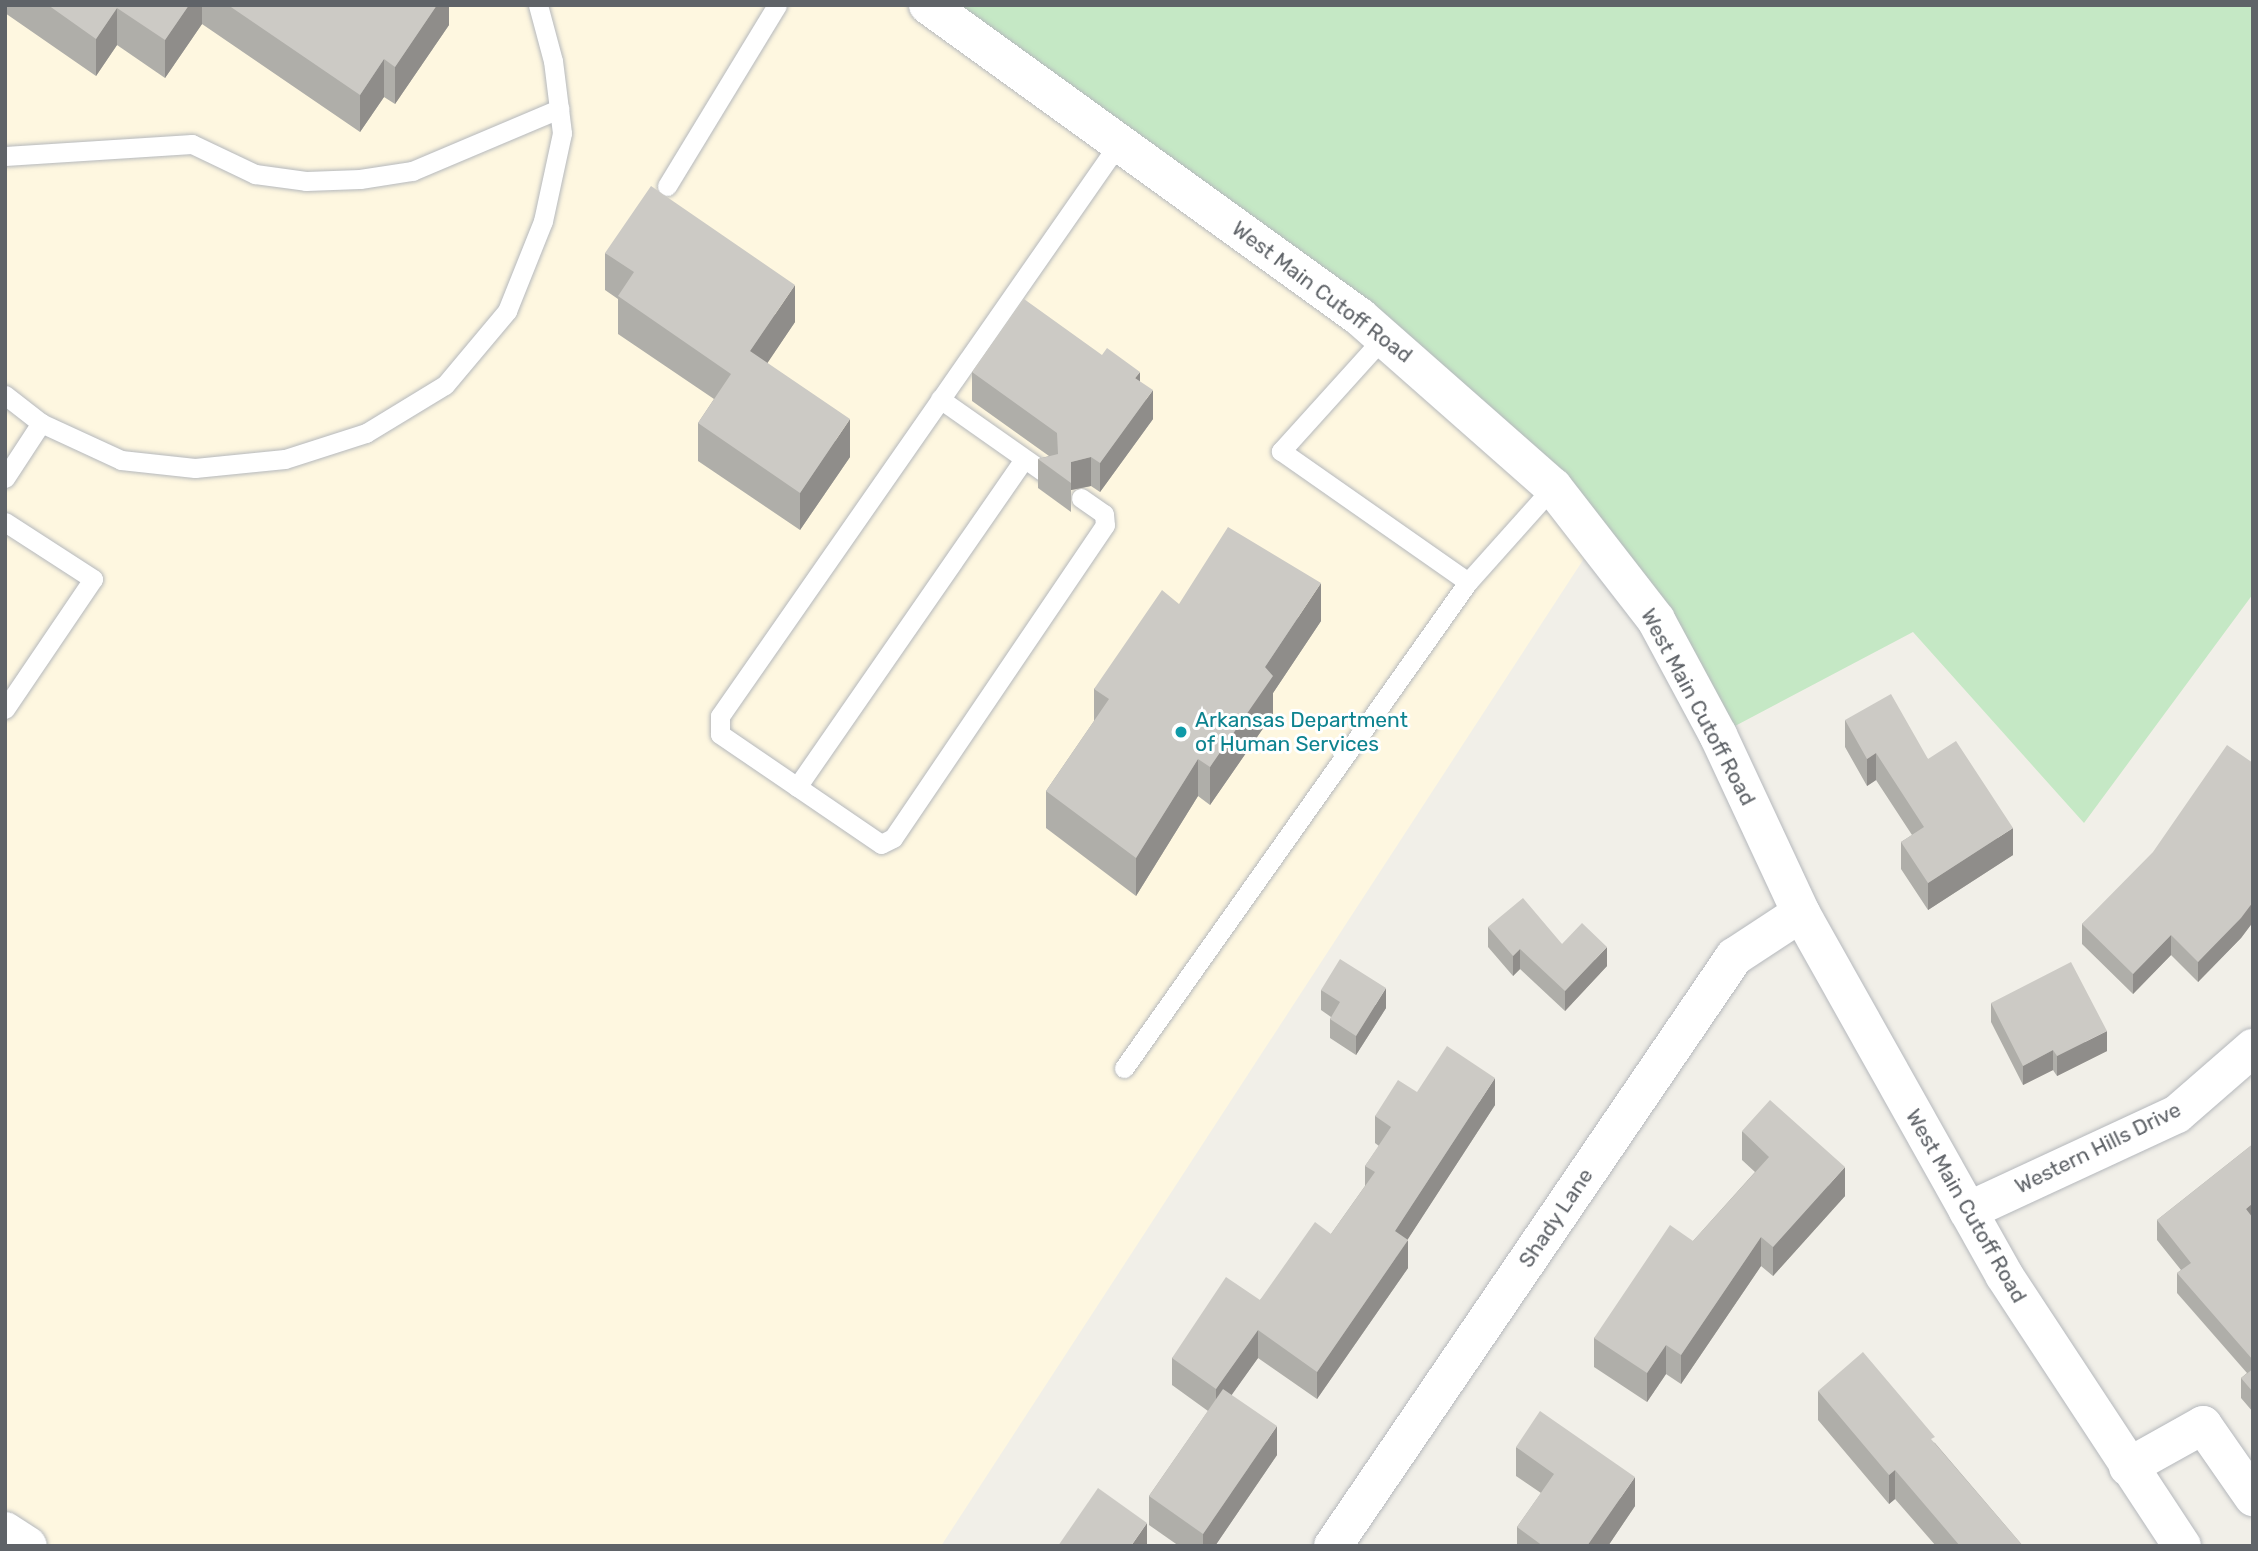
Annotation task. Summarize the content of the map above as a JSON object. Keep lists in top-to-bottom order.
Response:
{
  "streets": {
    "main road": ["West Main Cutoff Road", "Western Hills Drive", "Shady Lane"]
  },
  "crossings": [
    ["West Main Cutoff Road", "Western Hills Drive"],
    ["West Main Cutoff Road", "Shady Lane"]
  ],
  "places": ["Arkansas Department of Human Services"]
}
